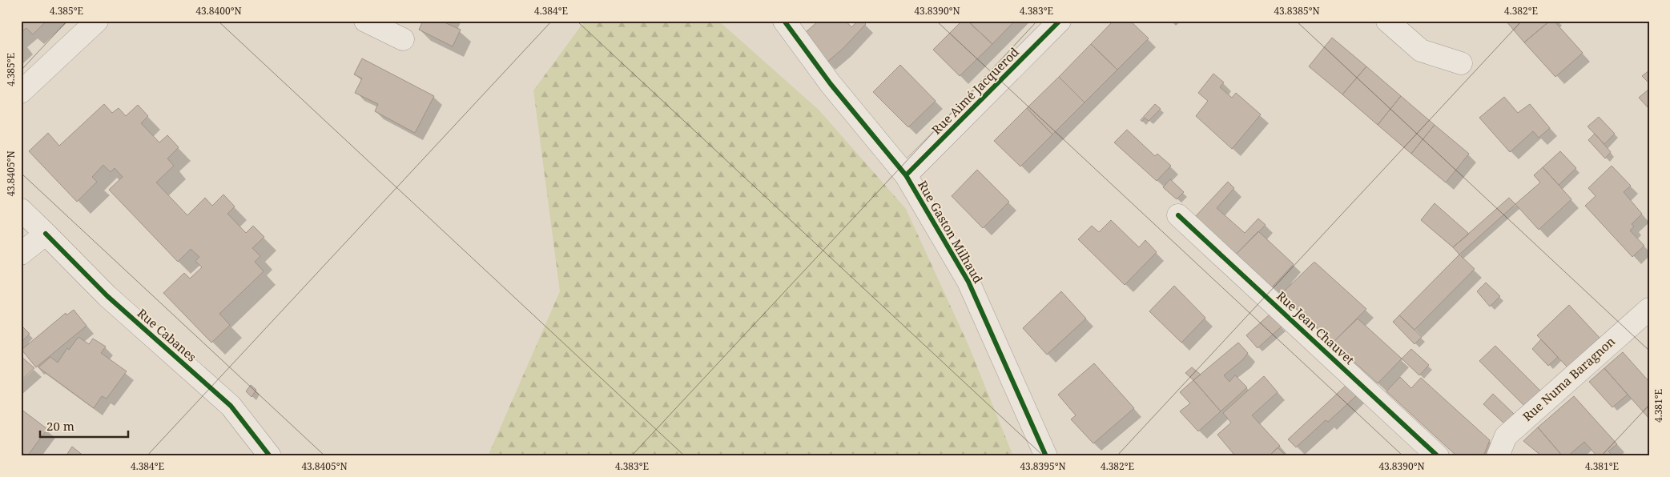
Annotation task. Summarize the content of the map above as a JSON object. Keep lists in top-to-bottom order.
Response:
{
  "streets": {
    "street": [
      "Rue Aimé Jacquerod",
      "Rue Gaston Milhaud",
      "Rue Jean Chauvet",
      "Rue Cabanes",
      "Rue Numa Baragnon"
    ]
  },
  "crossings": [
    ["Rue Aimé Jacquerod", "Rue Gaston Milhaud"]
  ],
  "scale_bar": "20 m",
  "coordinates": [
    "4.385°E",
    "43.8400°N",
    "4.384°E",
    "43.8390°N",
    "4.383°E",
    "43.8385°N",
    "4.382°E",
    "43.8405°N",
    "4.381°E",
    "43.8395°N"
  ]
}
